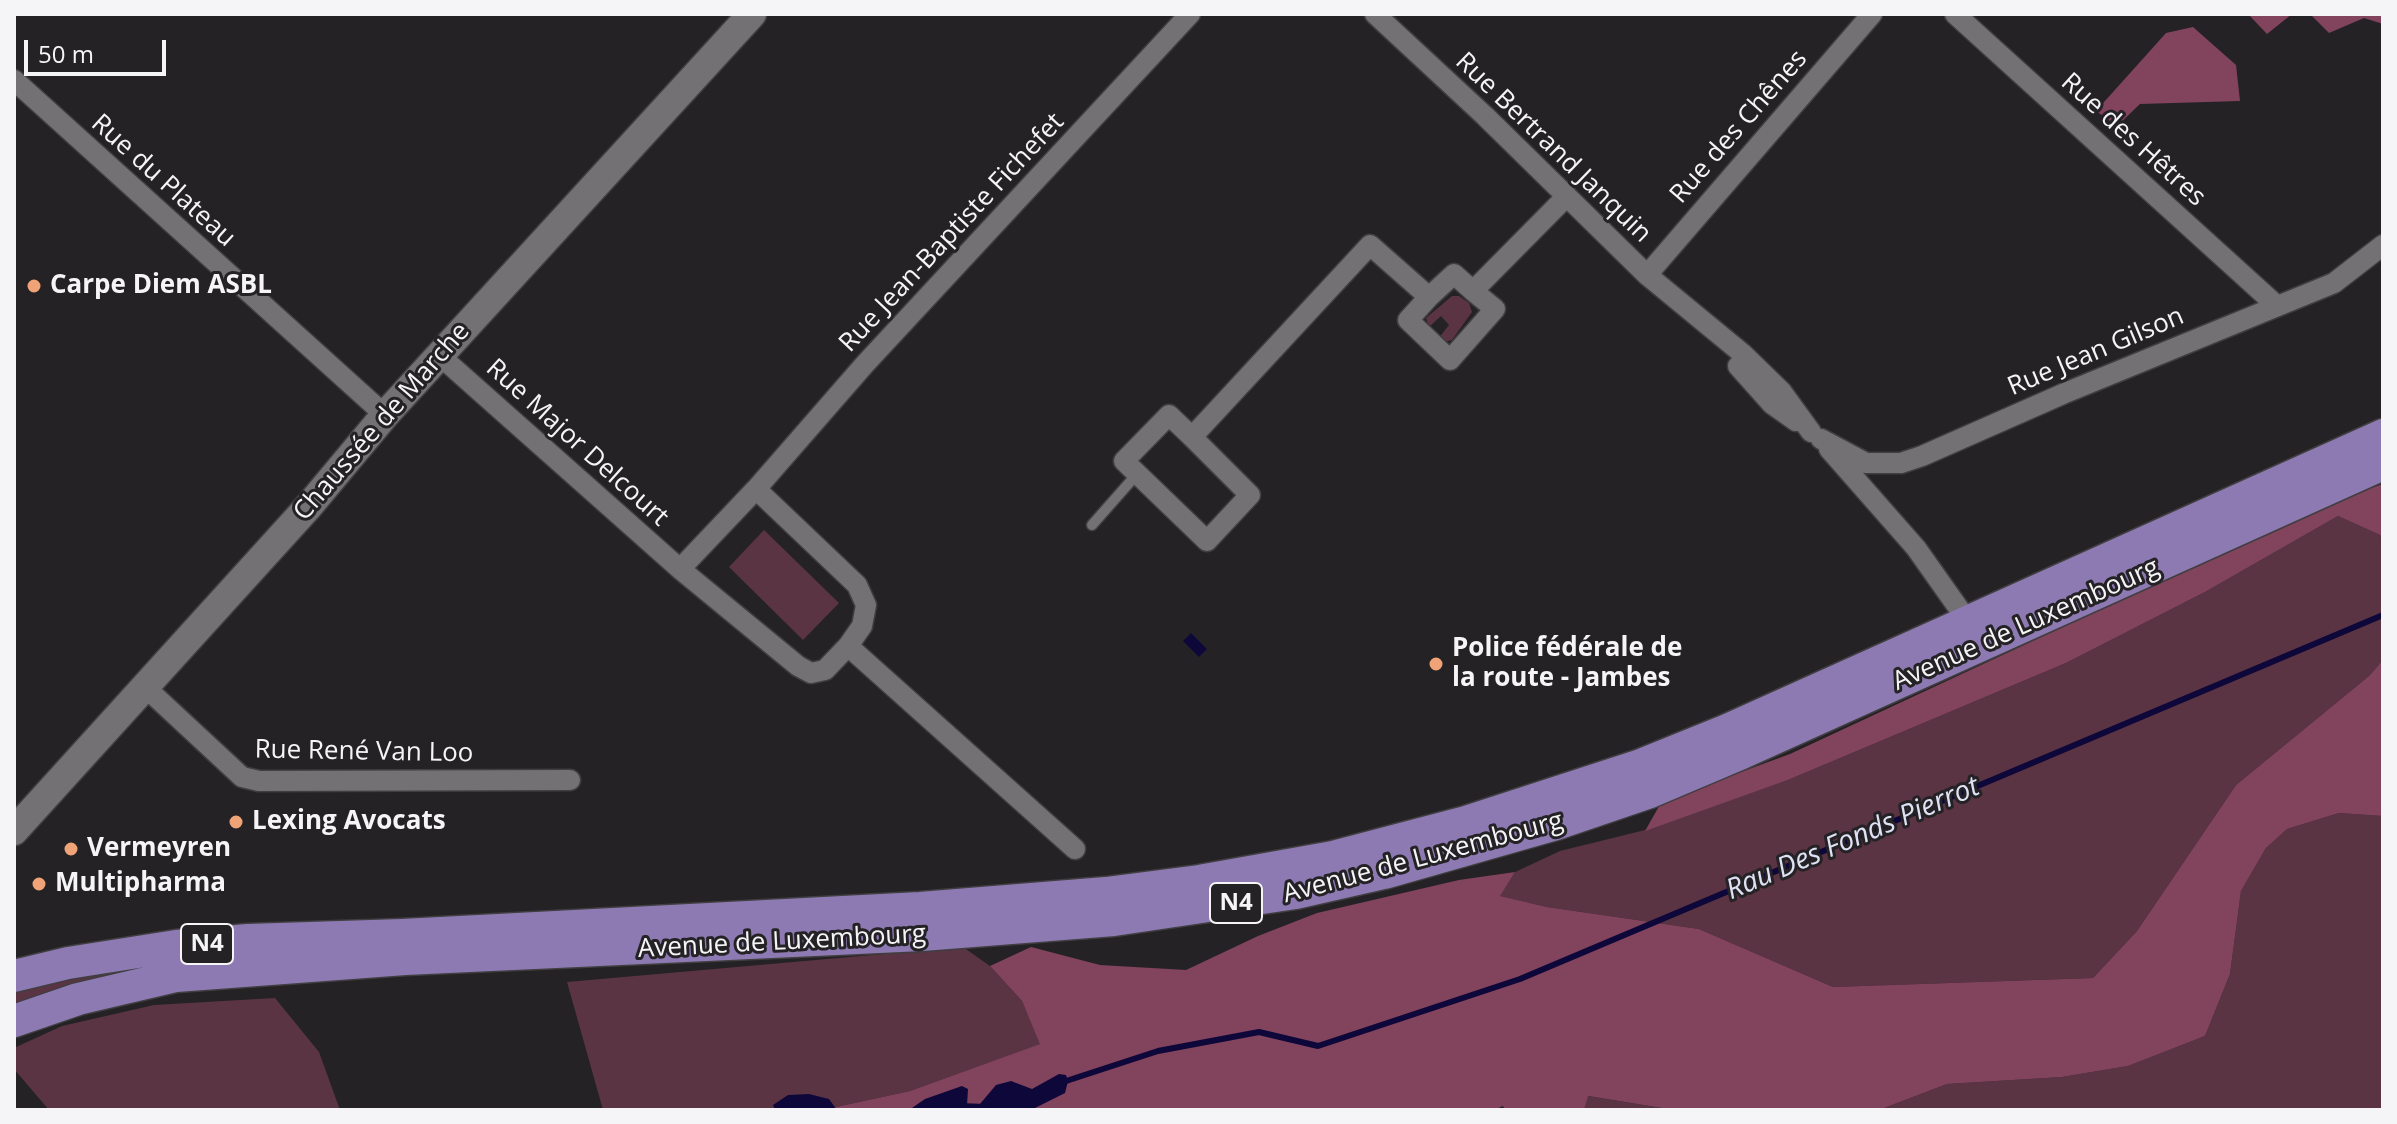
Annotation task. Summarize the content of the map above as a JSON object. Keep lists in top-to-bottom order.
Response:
{
  "streets": {
    "main road": ["Chaussée de Marche", "Avenue de Luxembourg", "N4"],
    "street": [
      "Rue des Chênes",
      "Rue des Hêtres",
      "Rue Bertrand Janquin",
      "Rue du Plateau",
      "Rue Jean-Baptiste Fichefet",
      "Rue Jean Gilson",
      "Rue Major Delcourt",
      "Rue René Van Loo"
    ]
  },
  "crossings": [
    ["Rue des Chênes", "Rue Bertrand Janquin"],
    ["Rue des Hêtres", "Rue Jean Gilson"],
    ["Rue Bertrand Janquin", "Rue Jean Gilson"],
    ["Rue Bertrand Janquin", "Avenue de Luxembourg"],
    ["Rue du Plateau", "Chaussée de Marche"],
    ["Rue Jean-Baptiste Fichefet", "Rue Major Delcourt"],
    ["Chaussée de Marche", "Rue Major Delcourt"],
    ["Chaussée de Marche", "Rue René Van Loo"]
  ],
  "water": ["Rau Des Fonds Pierrot"],
  "places": [
    "Carpe Diem ASBL",
    "Police fédérale de la route - Jambes",
    "Lexing Avocats",
    "Vermeyren",
    "Multipharma"
  ],
  "scale_bar": "50 m"
}
